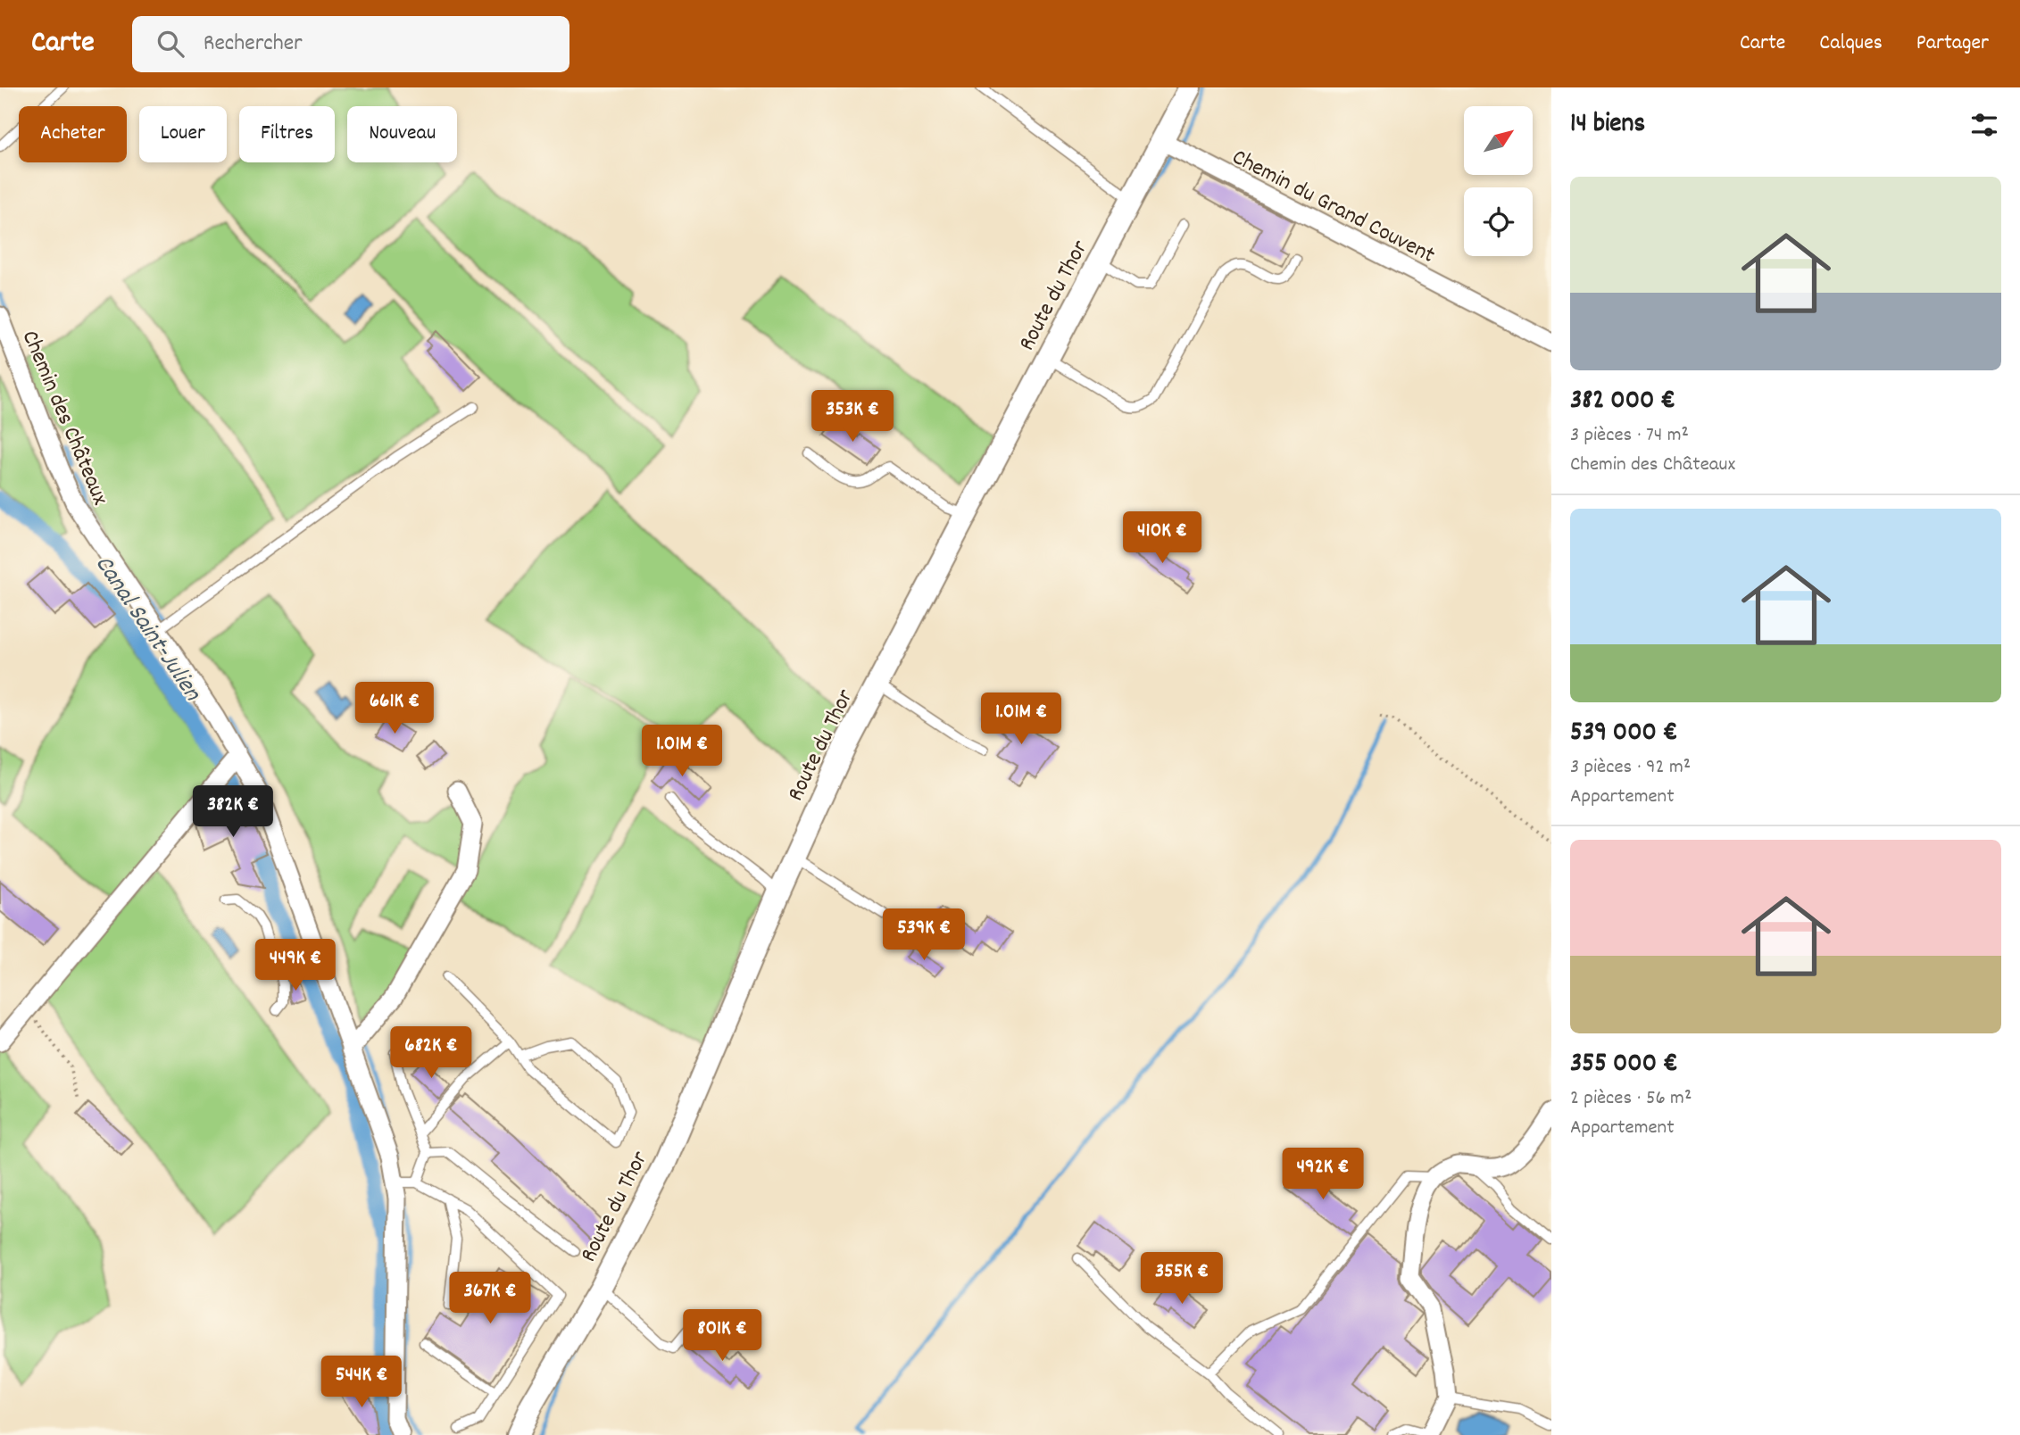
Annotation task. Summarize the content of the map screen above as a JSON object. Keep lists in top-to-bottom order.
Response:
{
  "streets": {
    "street": ["Chemin du Grand Couvent", "Route du Thor", "Chemin des Châteaux"]
  },
  "crossings": [
    ["Chemin du Grand Couvent", "Route du Thor"]
  ],
  "water": ["Canal Saint-Julien"],
  "north": "top right",
  "page": {
    "header": "Carte",
    "search": "Rechercher",
    "nav": ["Carte", "Calques", "Partager"],
    "heading": "14 biens",
    "chip": [
      "Acheter",
      "Louer",
      "Filtres",
      "Nouveau"
    ],
    "list": [
      {
        "name": "382 000 €",
        "note": "3 pièces · 74 m² · Chemin des Châteaux"
      },
      {
        "name": "539 000 €",
        "note": "3 pièces · 92 m² · Appartement"
      },
      {
        "name": "355 000 €",
        "note": "2 pièces · 56 m² · Appartement"
      }
    ],
    "price": [
      "353K €",
      "410K €",
      "661K €",
      "1.01M €",
      "1.01M €",
      "382K €",
      "539K €",
      "449K €",
      "682K €",
      "492K €",
      "355K €",
      "367K €",
      "801K €",
      "544K €"
    ]
  }
}
